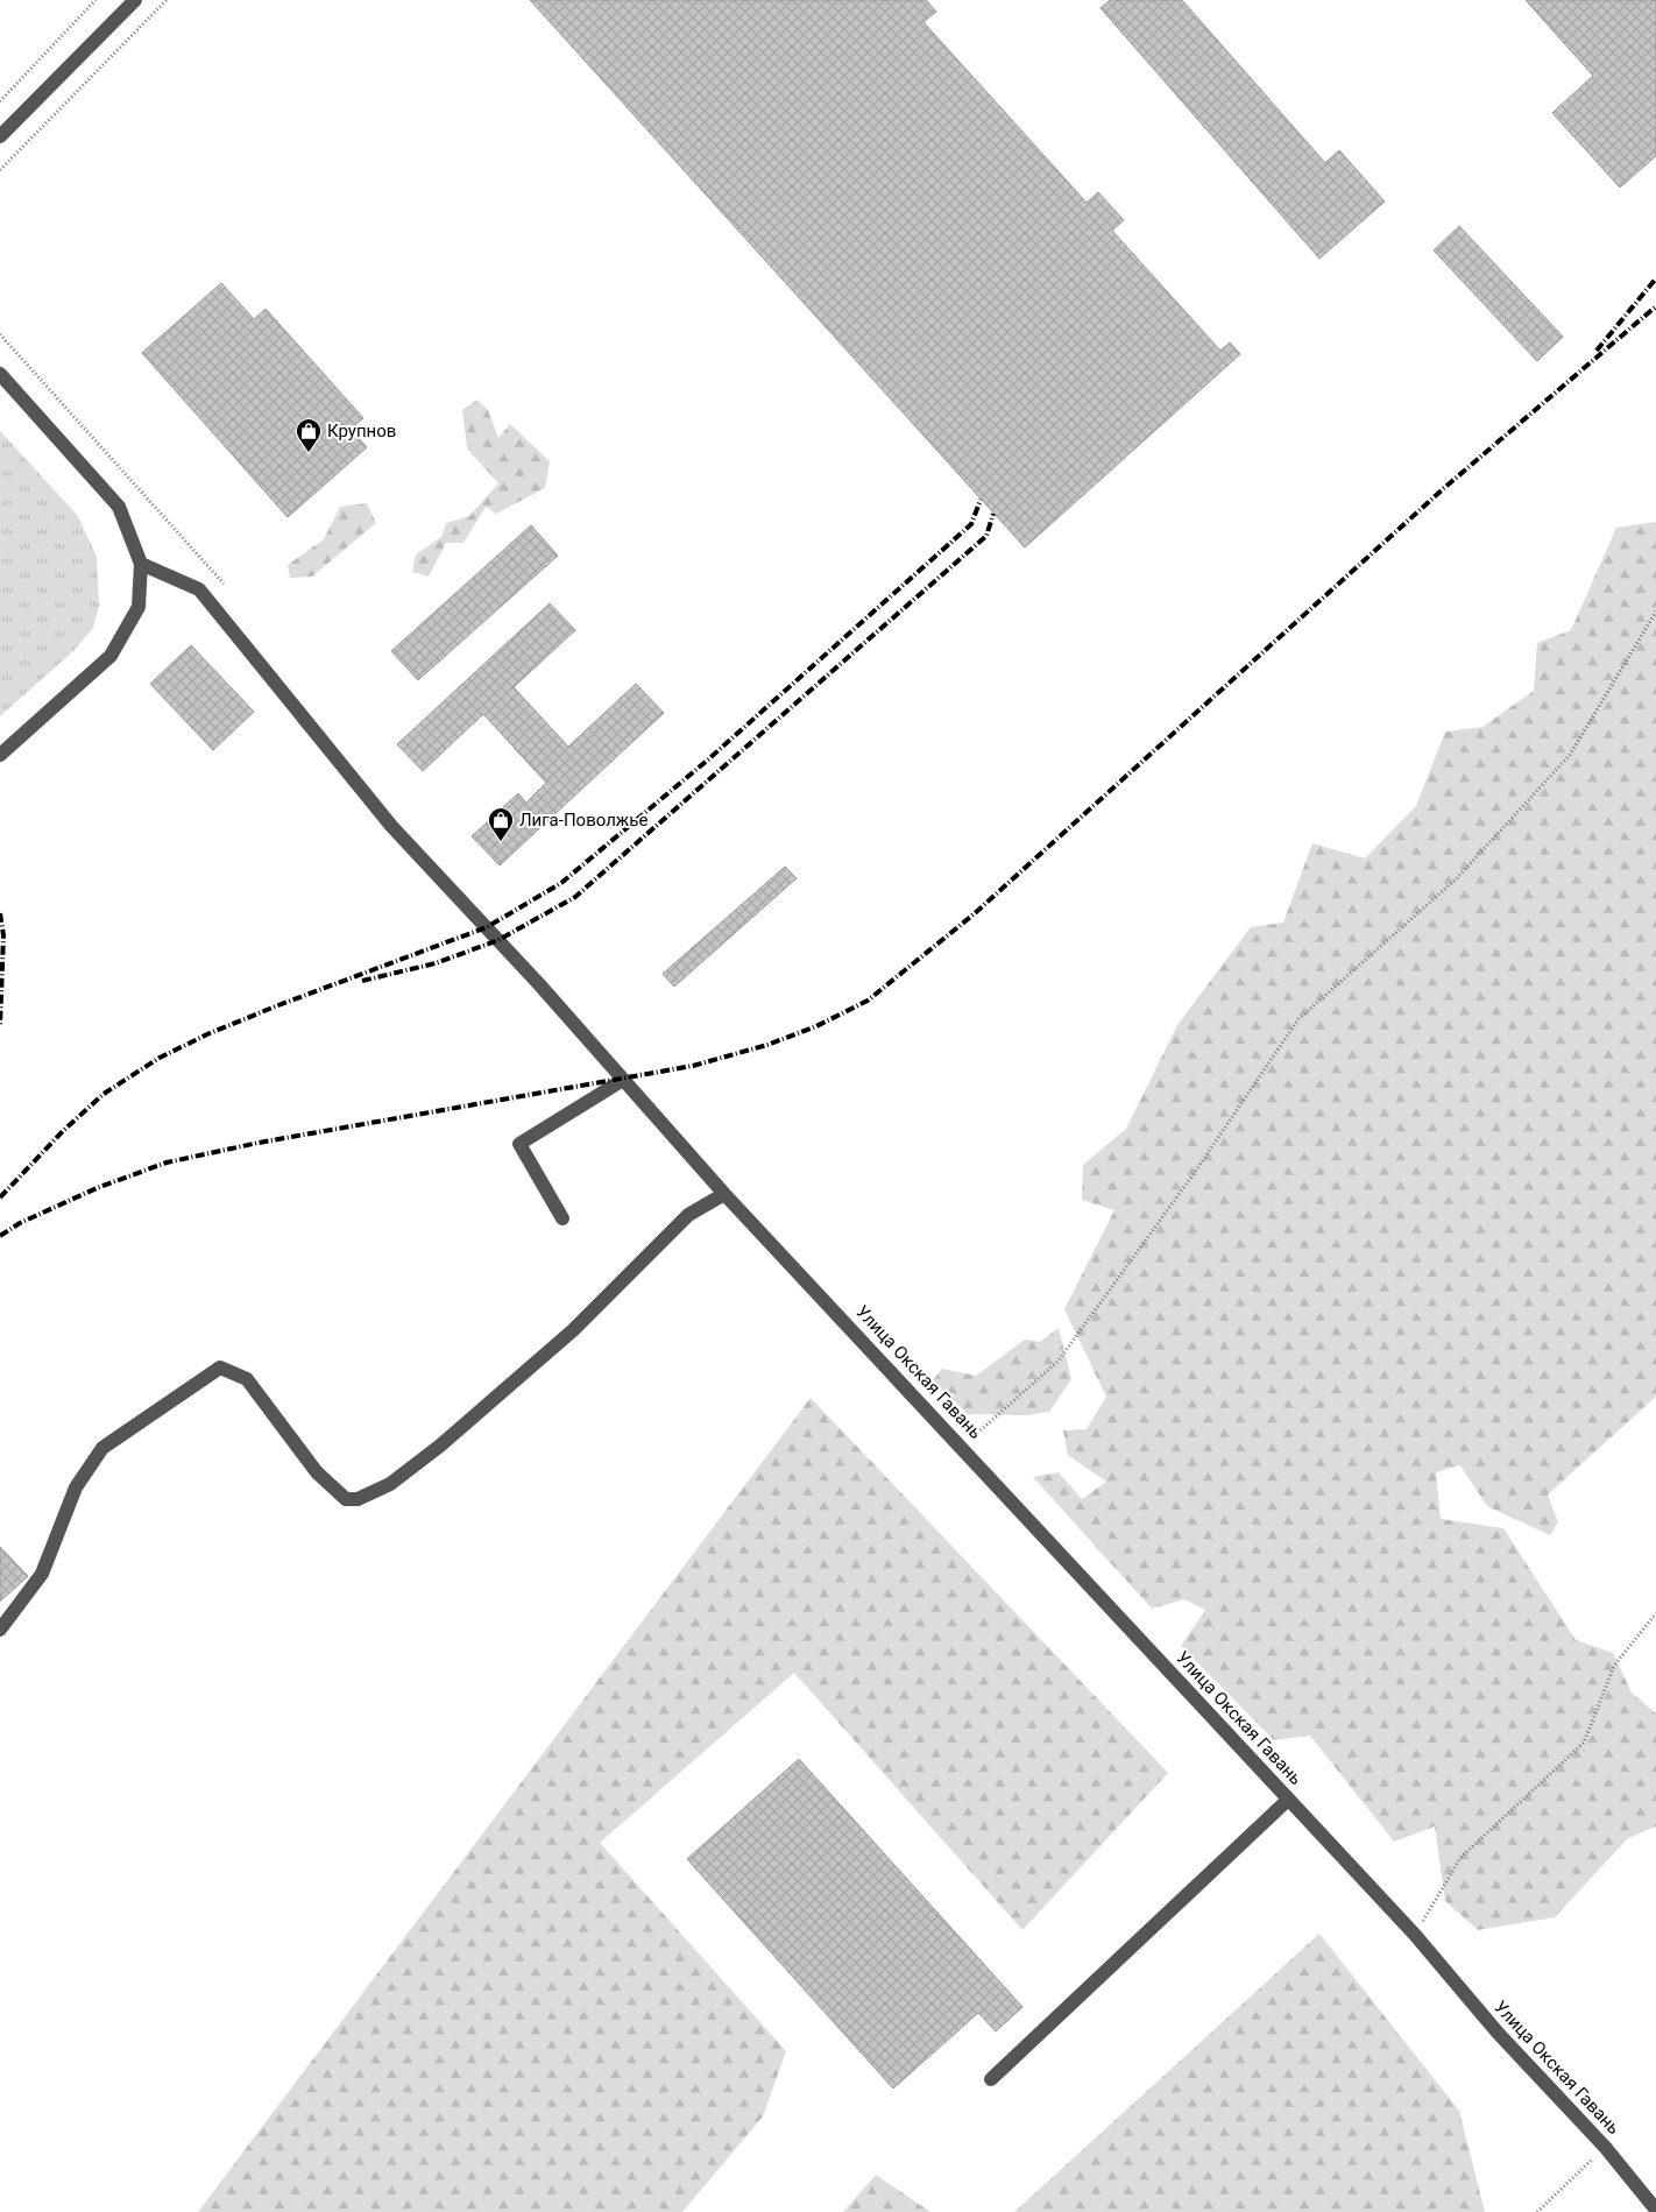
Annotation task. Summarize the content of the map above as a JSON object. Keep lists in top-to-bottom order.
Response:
{
  "streets": {
    "street": ["Улица Окская Гавань"]
  },
  "places": {
    "shop": ["Крупнов", "Лига-Поволжье"]
  }
}
